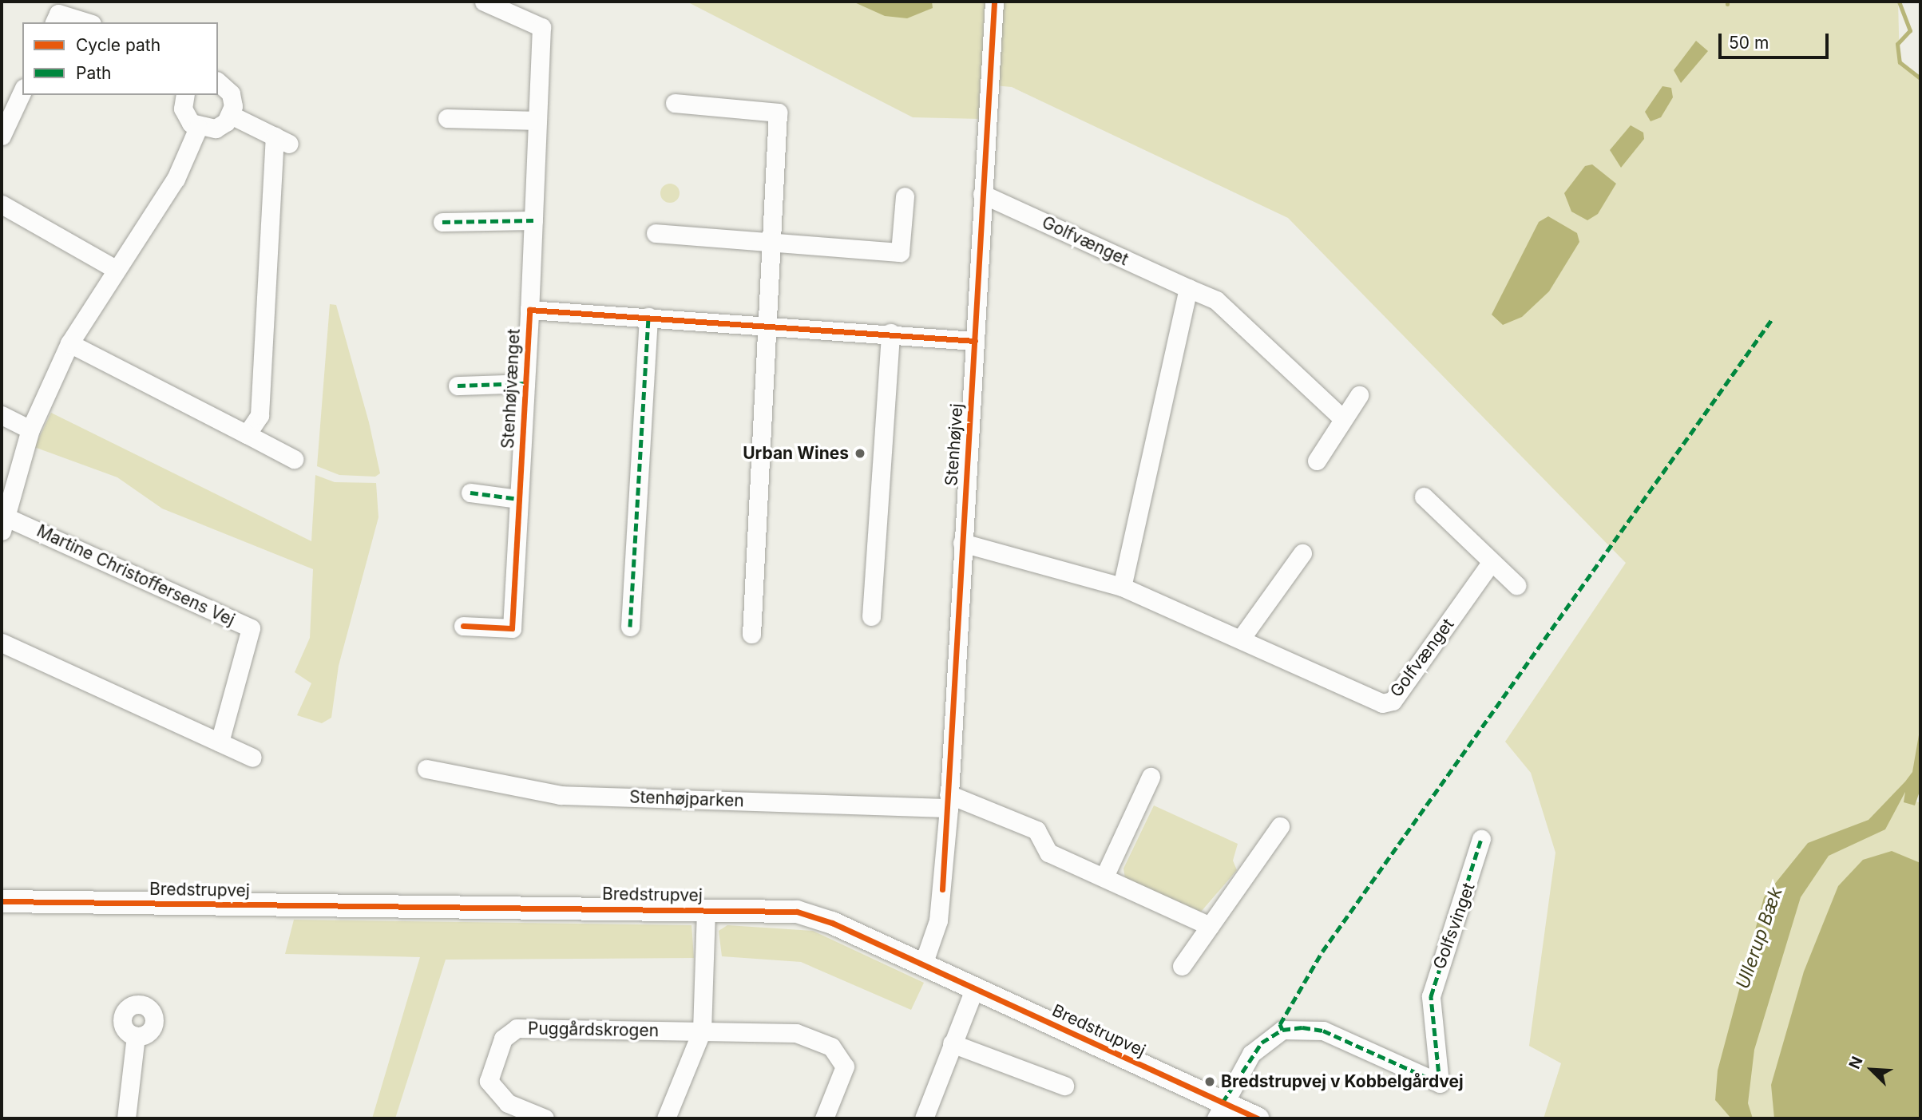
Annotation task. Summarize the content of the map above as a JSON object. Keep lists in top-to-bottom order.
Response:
{
  "streets": {
    "street": [
      "Golfvænget",
      "Stenhøjvænget",
      "Stenhøjvej",
      "Martine Christoffersens Vej",
      "Stenhøjparken",
      "Bredstrupvej",
      "Golfsvinget",
      "Puggårdskrogen"
    ]
  },
  "crossings": [
    ["Golfvænget", "Stenhøjvej"],
    ["Stenhøjvænget", "Stenhøjvej"],
    ["Stenhøjvej", "Stenhøjparken"],
    ["Stenhøjvej", "Bredstrupvej"],
    ["Bredstrupvej", "Golfsvinget"]
  ],
  "water": ["Ullerup Bæk"],
  "places": ["Urban Wines", "Bredstrupvej v Kobbelgårdvej"],
  "legend": ["Cycle path", "Path"],
  "scale_bar": "50 m",
  "north": "top left"
}
